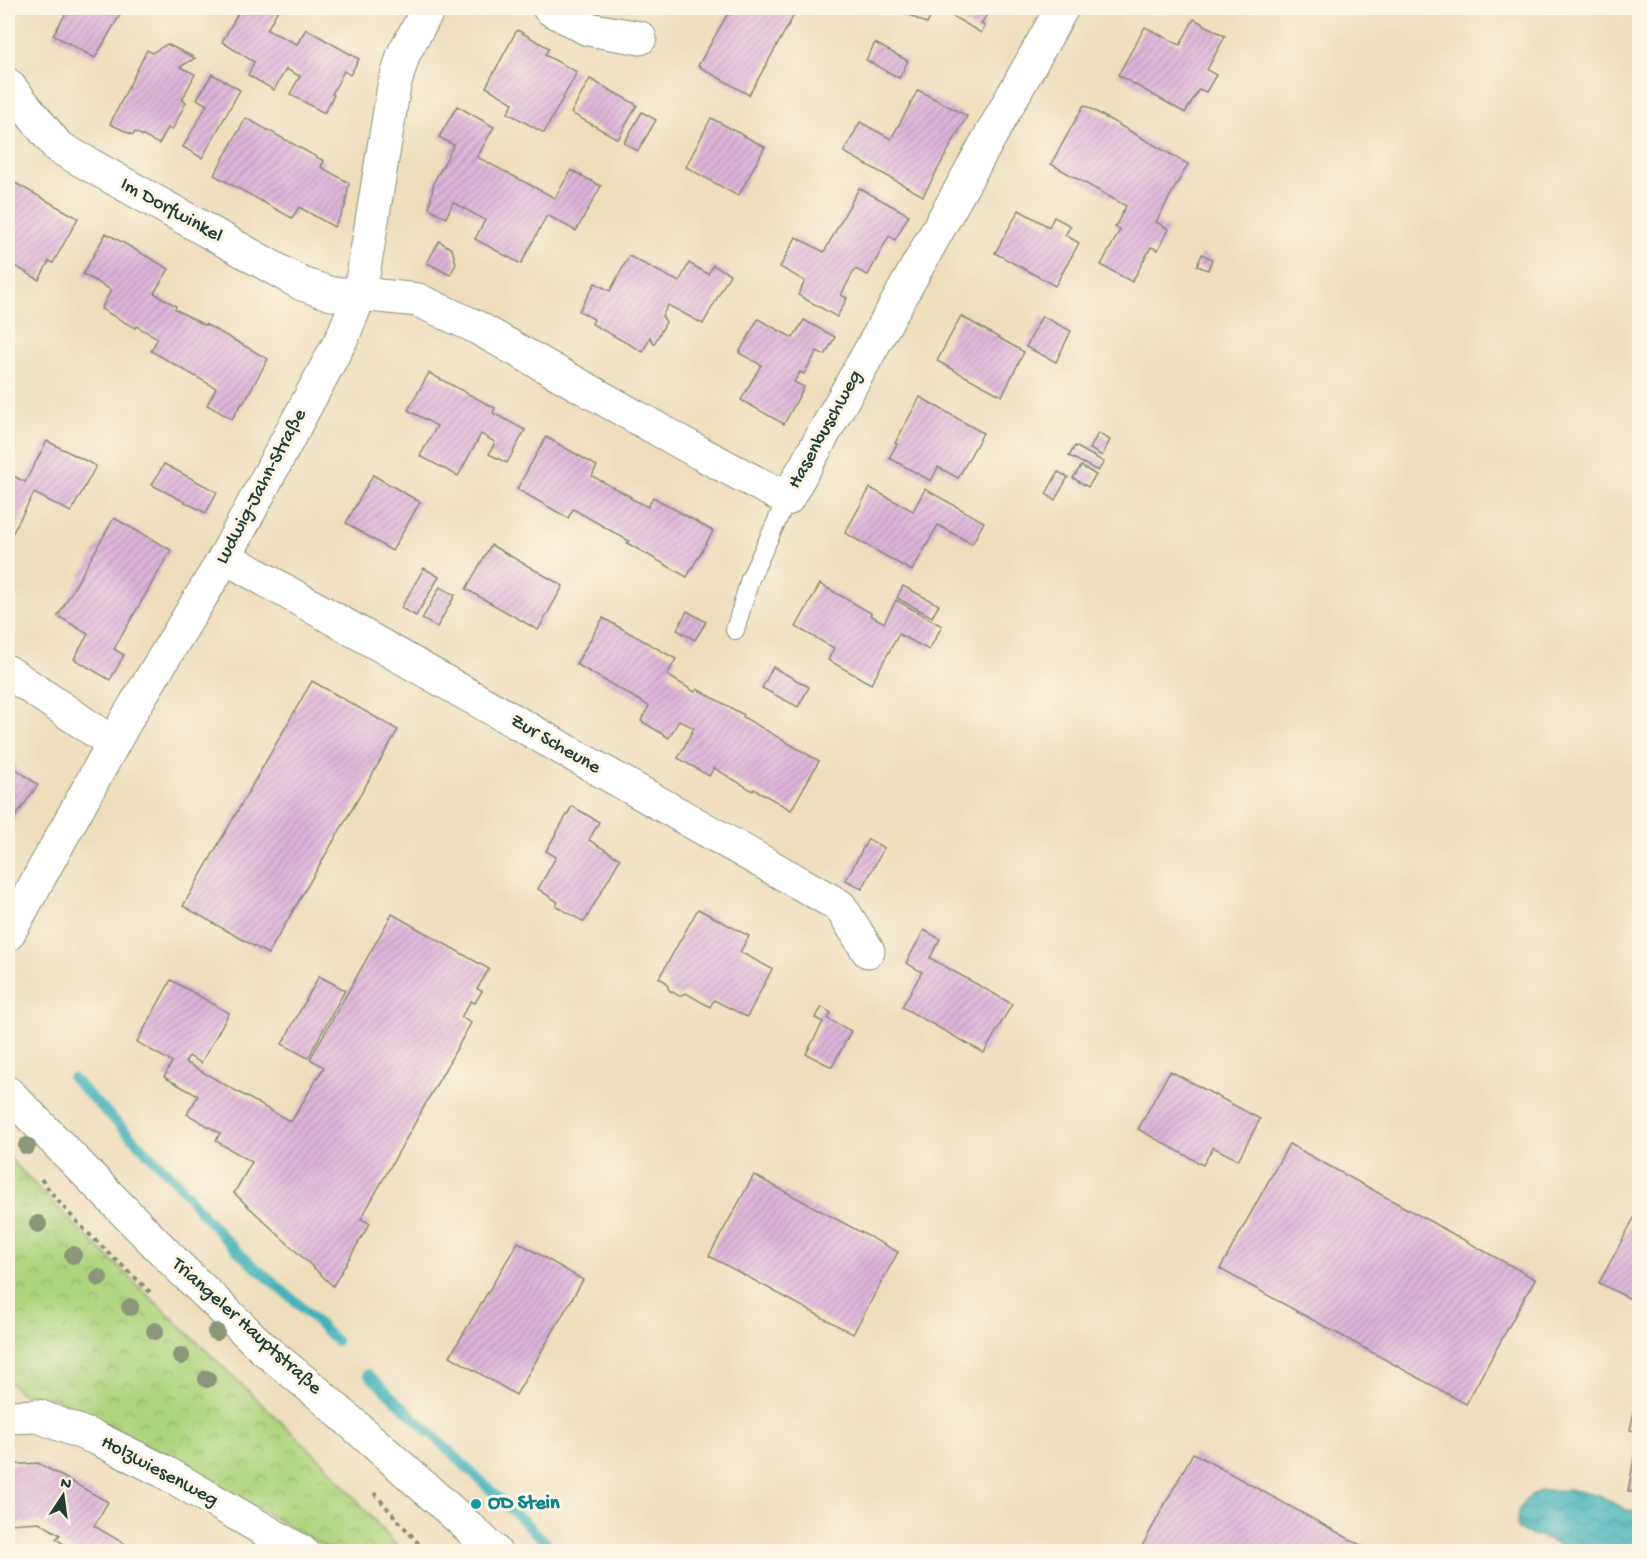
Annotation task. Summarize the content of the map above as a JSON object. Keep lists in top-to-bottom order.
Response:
{
  "streets": {
    "street": [
      "Im Dorfwinkel",
      "Hasenbuschweg",
      "Ludwig-Jahn-Straße",
      "Zur Scheune",
      "Triangeler Hauptstraße",
      "Holzwiesenweg"
    ]
  },
  "crossings": [
    ["Im Dorfwinkel", "Hasenbuschweg"],
    ["Im Dorfwinkel", "Ludwig-Jahn-Straße"],
    ["Hasenbuschweg", "Ludwig-Jahn-Straße"],
    ["Ludwig-Jahn-Straße", "Zur Scheune"]
  ],
  "places": ["OD Stein"],
  "north": "top"
}
